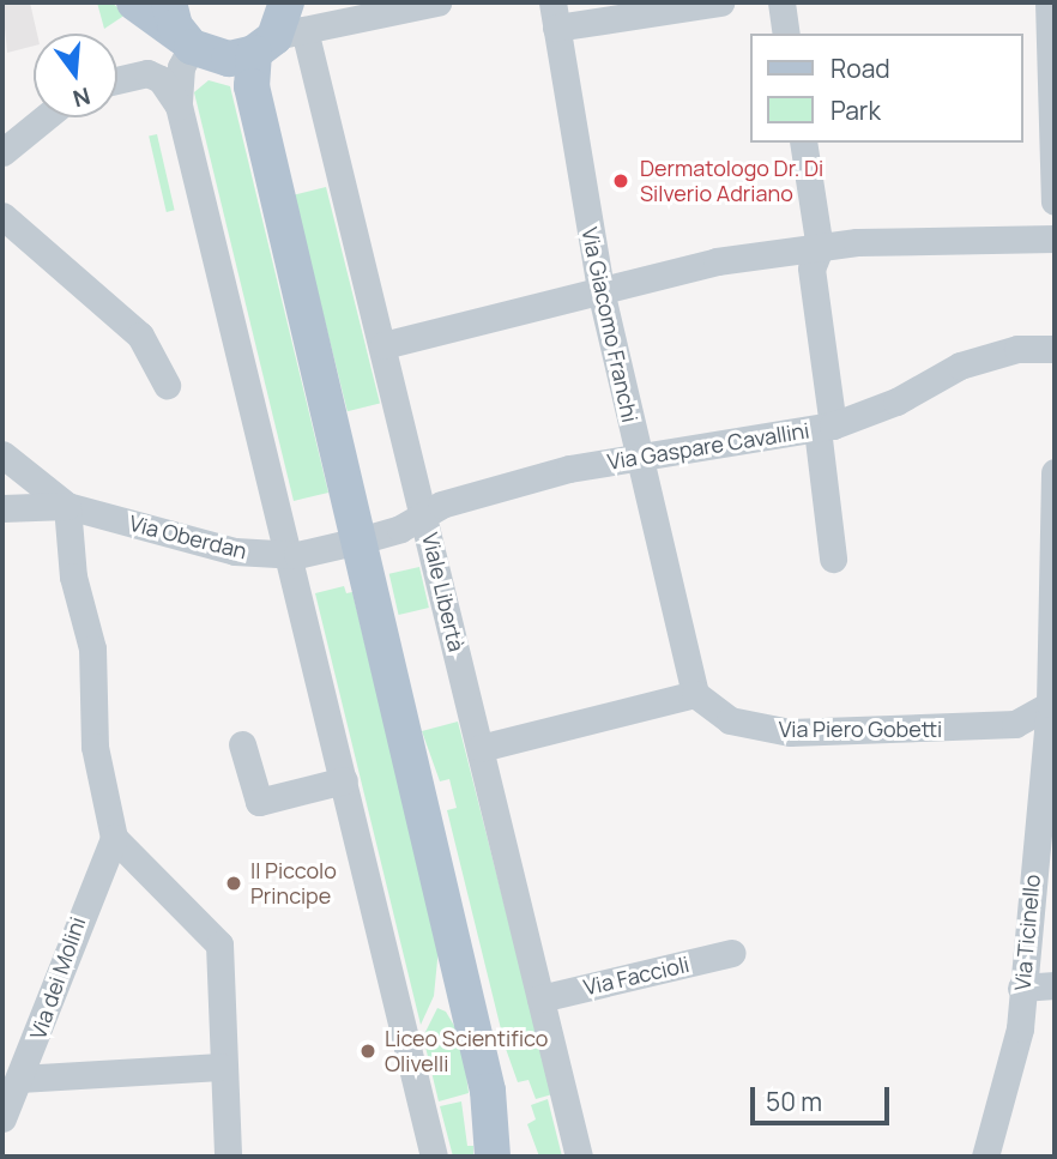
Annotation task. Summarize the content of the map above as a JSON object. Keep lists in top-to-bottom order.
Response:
{
  "streets": {
    "street": [
      "Via Giacomo Franchi",
      "Via Gaspare Cavallini",
      "Via Oberdan",
      "Viale Libertà",
      "Via Piero Gobetti",
      "Via Ticinello",
      "Via Faccioli",
      "Via dei Molini"
    ]
  },
  "crossings": [
    ["Via Giacomo Franchi", "Via Gaspare Cavallini"],
    ["Via Giacomo Franchi", "Via Piero Gobetti"],
    ["Via Gaspare Cavallini", "Via Oberdan"],
    ["Via Gaspare Cavallini", "Viale Libertà"],
    ["Viale Libertà", "Via Faccioli"],
    ["Via Piero Gobetti", "Via Ticinello"]
  ],
  "places": ["Dermatologo Dr. Di Silverio Adriano", "Il Piccolo Principe", "Liceo Scientifico Olivelli"],
  "legend": ["Road", "Park"],
  "scale_bar": "50 m",
  "north": "bottom"
}
